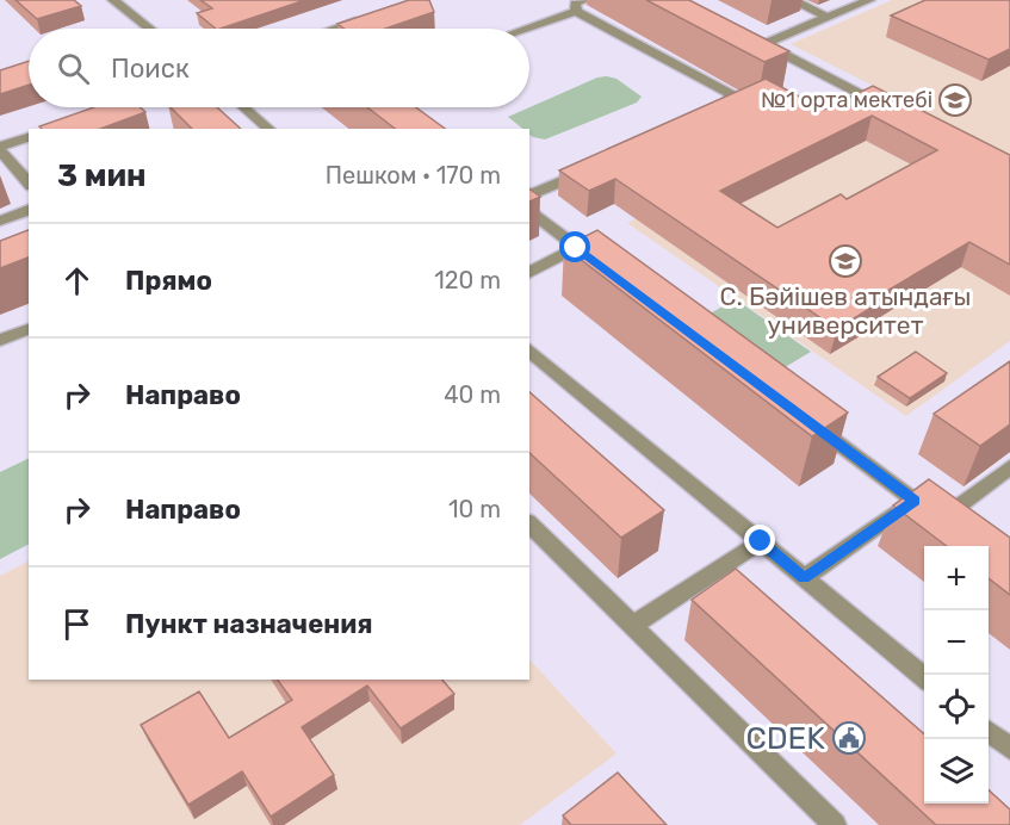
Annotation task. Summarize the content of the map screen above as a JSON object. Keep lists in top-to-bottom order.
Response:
{
  "places": {
    "school or university": ["№1 орта мектебі", "С. Бәйішев атындағы университет"],
    "public building": ["CDEK"]
  },
  "page": {
    "search": "Поиск",
    "heading": ["3 мин", "Пешком · 170 m"],
    "list": [
      ["Прямо", "120 m"],
      ["Направо", "40 m"],
      ["Направо", "10 m"],
      "Пункт назначения"
    ],
    "map_buttons": ["+", "−"]
  }
}
